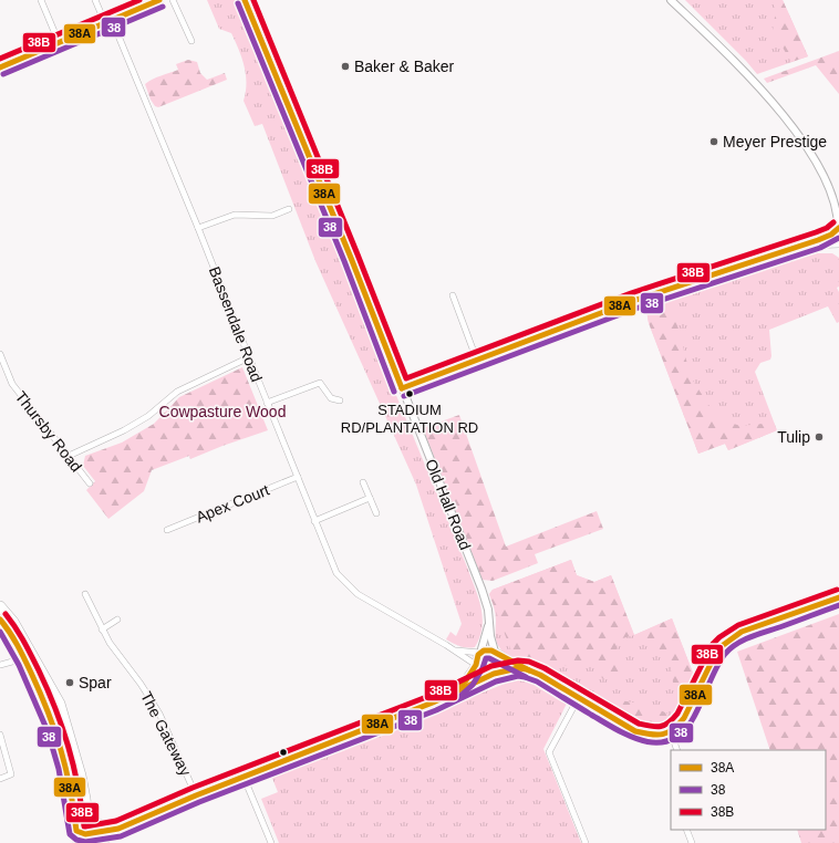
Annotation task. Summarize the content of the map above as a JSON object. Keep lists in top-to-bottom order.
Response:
{
  "streets": {
    "street": [
      "Bassendale Road",
      "Thursby Road",
      "Apex Court",
      "Old Hall Road",
      "The Gateway"
    ]
  },
  "crossings": [
    ["Bassendale Road", "Apex Court"],
    ["Bassendale Road", "Old Hall Road"]
  ],
  "parks": ["Cowpasture Wood"],
  "places": [
    "Baker & Baker",
    "Meyer Prestige",
    "STADIUM RD/PLANTATION RD",
    "Tulip",
    "Spar"
  ],
  "lines": ["transit line 38A", "transit line 38B", "transit line 38"],
  "legend": ["38A", "38", "38B"]
}
